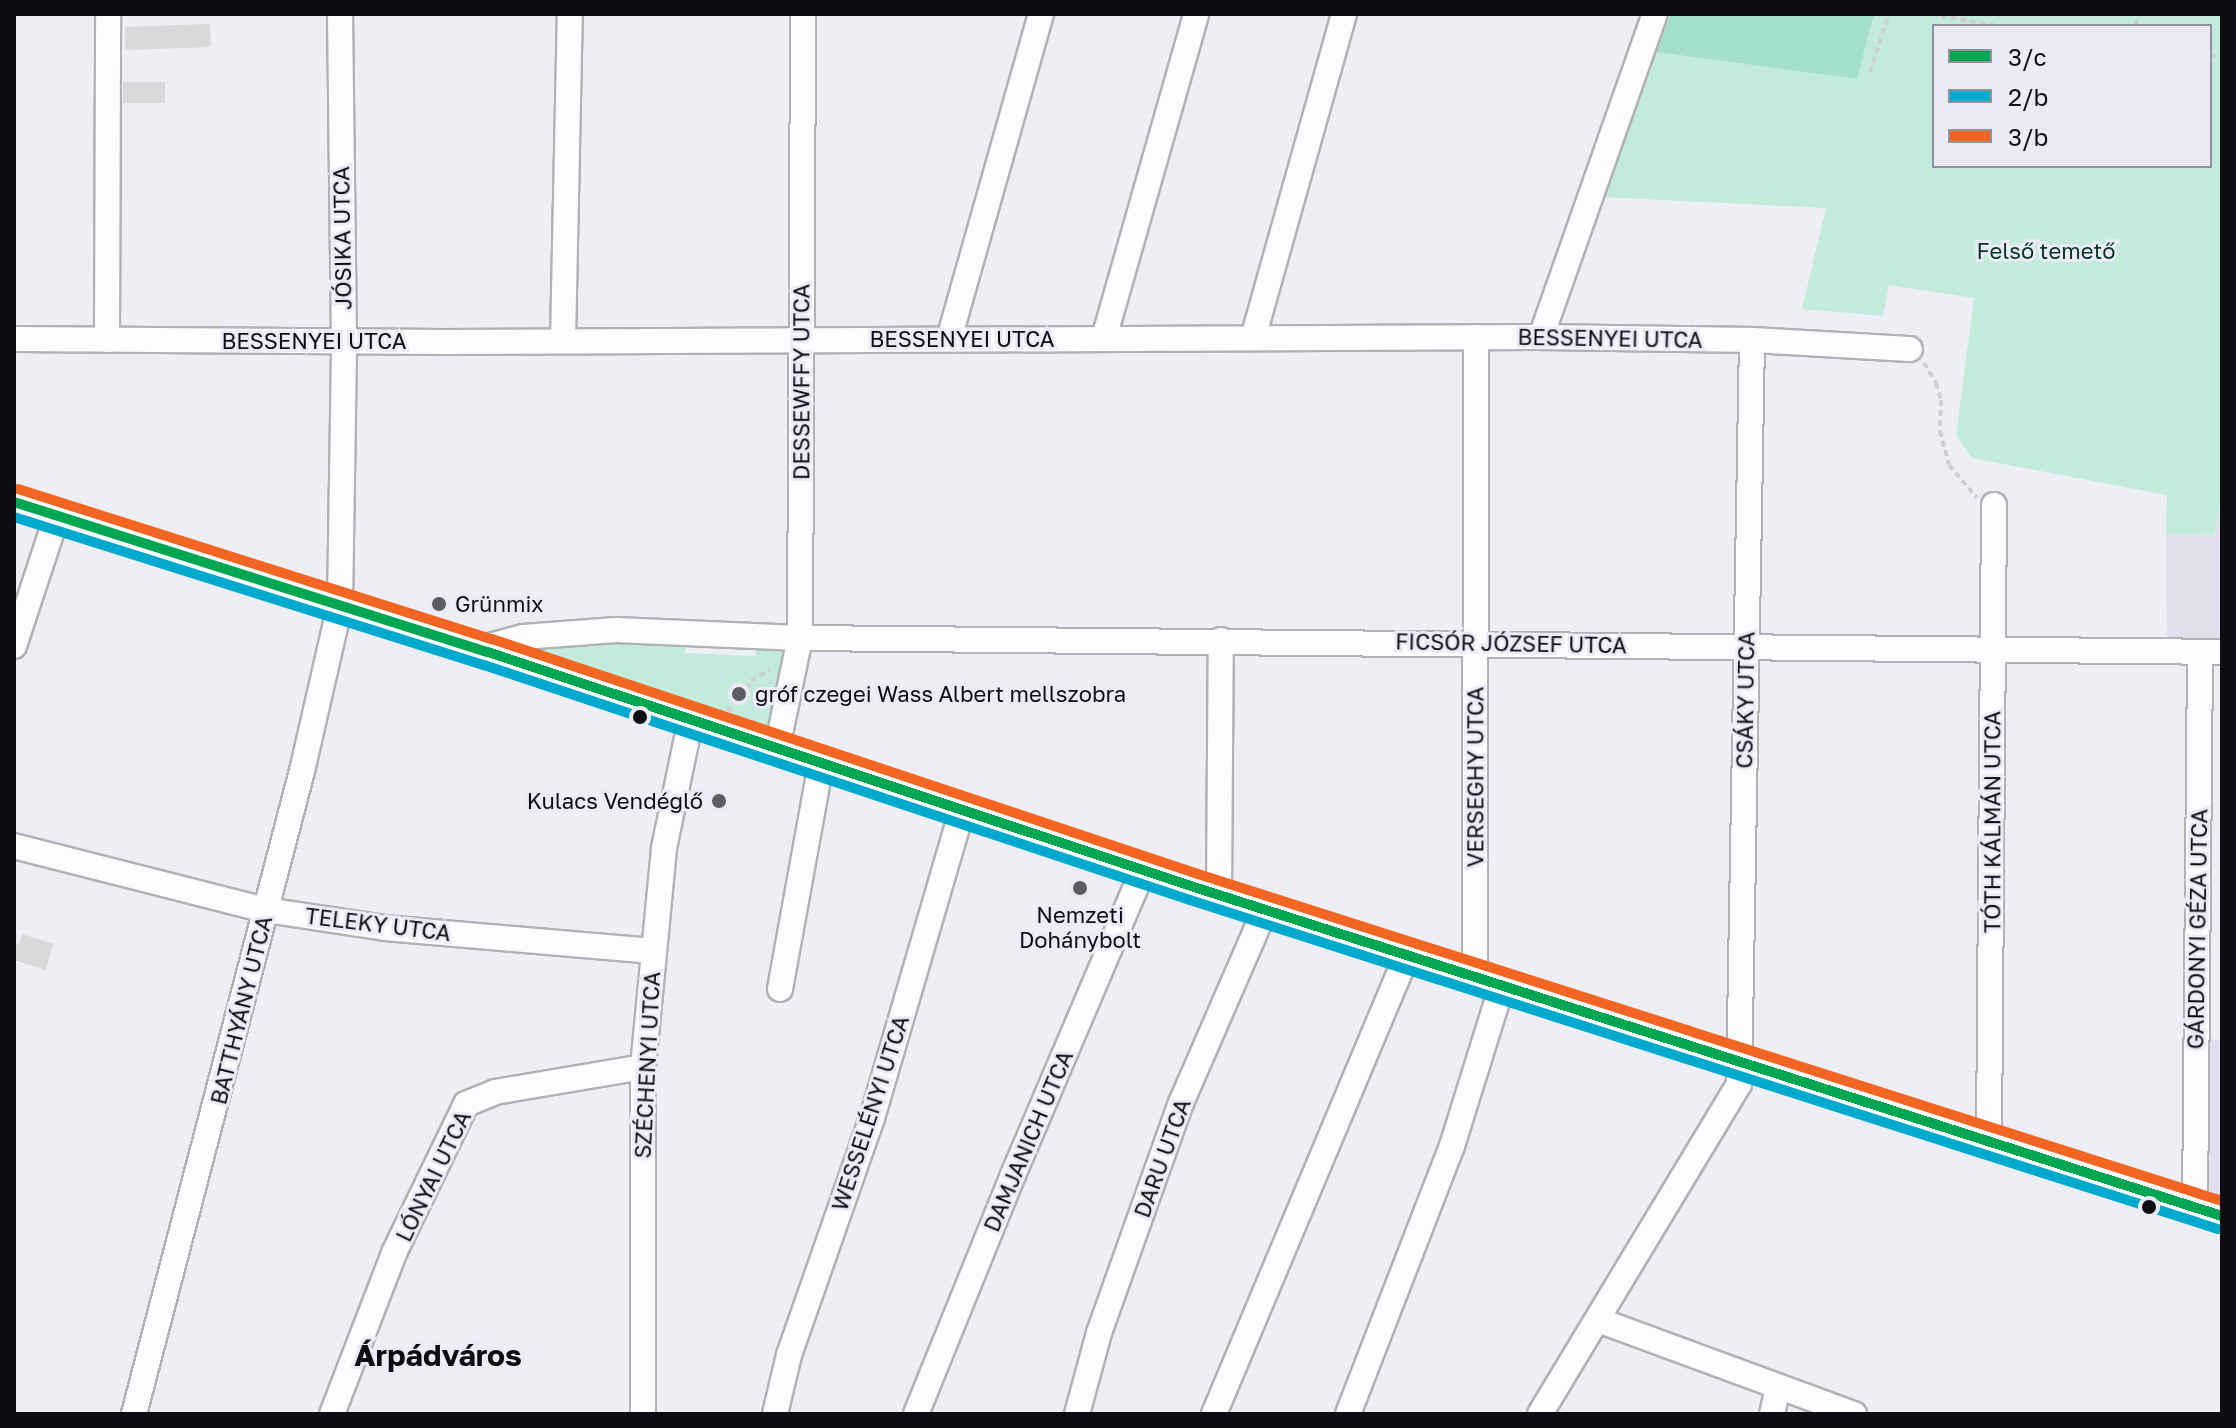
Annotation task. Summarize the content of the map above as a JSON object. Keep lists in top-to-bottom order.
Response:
{
  "streets": {
    "street": [
      "JÓSIKA UTCA",
      "BESSENYEI UTCA",
      "DESSEWFFY UTCA",
      "FICSÓR JÓZSEF UTCA",
      "CSÁKY UTCA",
      "VERSEGHY UTCA",
      "TÓTH KÁLMÁN UTCA",
      "TELEKY UTCA",
      "GÁRDONYI GÉZA UTCA",
      "BATTHYÁNY UTCA",
      "SZÉCHENYI UTCA",
      "WESSELÉNYI UTCA",
      "DAMJANICH UTCA",
      "DARU UTCA",
      "LÓNYAI UTCA"
    ]
  },
  "crossings": [
    ["JÓSIKA UTCA", "BESSENYEI UTCA"],
    ["JÓSIKA UTCA", "BATTHYÁNY UTCA"],
    ["BESSENYEI UTCA", "DESSEWFFY UTCA"],
    ["BESSENYEI UTCA", "CSÁKY UTCA"],
    ["BESSENYEI UTCA", "VERSEGHY UTCA"],
    ["DESSEWFFY UTCA", "FICSÓR JÓZSEF UTCA"],
    ["FICSÓR JÓZSEF UTCA", "CSÁKY UTCA"],
    ["FICSÓR JÓZSEF UTCA", "VERSEGHY UTCA"],
    ["FICSÓR JÓZSEF UTCA", "TÓTH KÁLMÁN UTCA"],
    ["FICSÓR JÓZSEF UTCA", "GÁRDONYI GÉZA UTCA"],
    ["TELEKY UTCA", "BATTHYÁNY UTCA"],
    ["TELEKY UTCA", "SZÉCHENYI UTCA"],
    ["SZÉCHENYI UTCA", "LÓNYAI UTCA"]
  ],
  "districts": ["Árpádváros"],
  "parks": ["Felső temető"],
  "places": [
    "Grünmix",
    "gróf czegei Wass Albert mellszobra",
    "Kulacs Vendéglő",
    "Nemzeti Dohánybolt"
  ],
  "lines": ["transit line 3/b", "transit line 3/c", "transit line 2/b"],
  "legend": ["3/c", "2/b", "3/b"]
}
